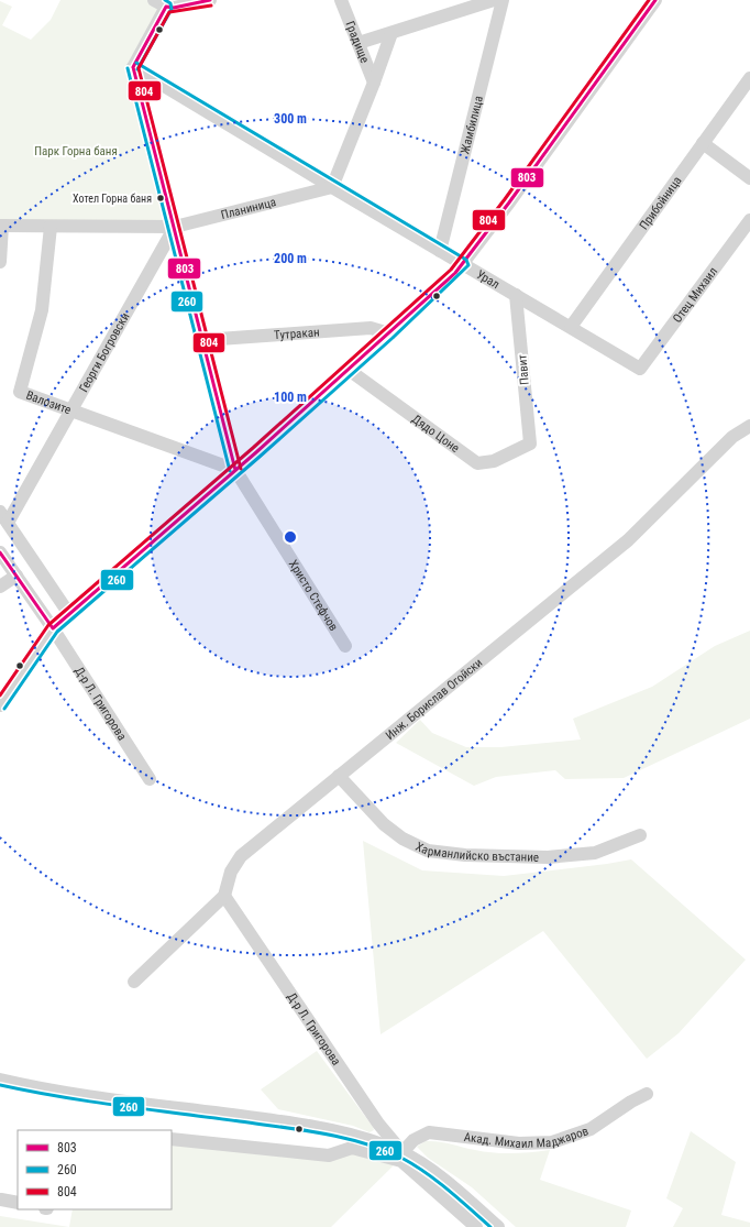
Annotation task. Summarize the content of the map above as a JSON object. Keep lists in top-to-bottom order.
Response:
{
  "streets": {
    "street": [
      "Градище",
      "Жамбилица",
      "Прибойница",
      "Планиница",
      "Урал",
      "Отец Михаил",
      "Тутракан",
      "Георги Богровски",
      "Павит",
      "Валозите",
      "Дядо Цоне",
      "Христо Стефчов",
      "Инж. Борислав Огойски",
      "Д-р Л. Григорова",
      "Харманлийско въстание",
      "Акад. Михаил Маджаров"
    ]
  },
  "crossings": [
    ["Жамбилица", "Урал"],
    ["Прибойница", "Урал"],
    ["Планиница", "Урал"],
    ["Планиница", "Георги Богровски"],
    ["Планиница", "Валозите"],
    ["Планиница", "Христо Стефчов"],
    ["Урал", "Отец Михаил"],
    ["Урал", "Павит"],
    ["Урал", "Христо Стефчов"],
    ["Тутракан", "Христо Стефчов"],
    ["Георги Богровски", "Валозите"],
    ["Георги Богровски", "Христо Стефчов"],
    ["Павит", "Дядо Цоне"],
    ["Валозите", "Христо Стефчов"],
    ["Инж. Борислав Огойски", "Д-р Л. Григорова"],
    ["Инж. Борислав Огойски", "Харманлийско въстание"],
    ["Д-р Л. Григорова", "Акад. Михаил Маджаров"]
  ],
  "parks": ["Парк Горна баня"],
  "places": ["Хотел Горна баня"],
  "lines": ["transit line 803", "transit line 260", "transit line 804"],
  "legend": ["803", "260", "804"],
  "rings": ["300 m", "200 m", "100 m"]
}
